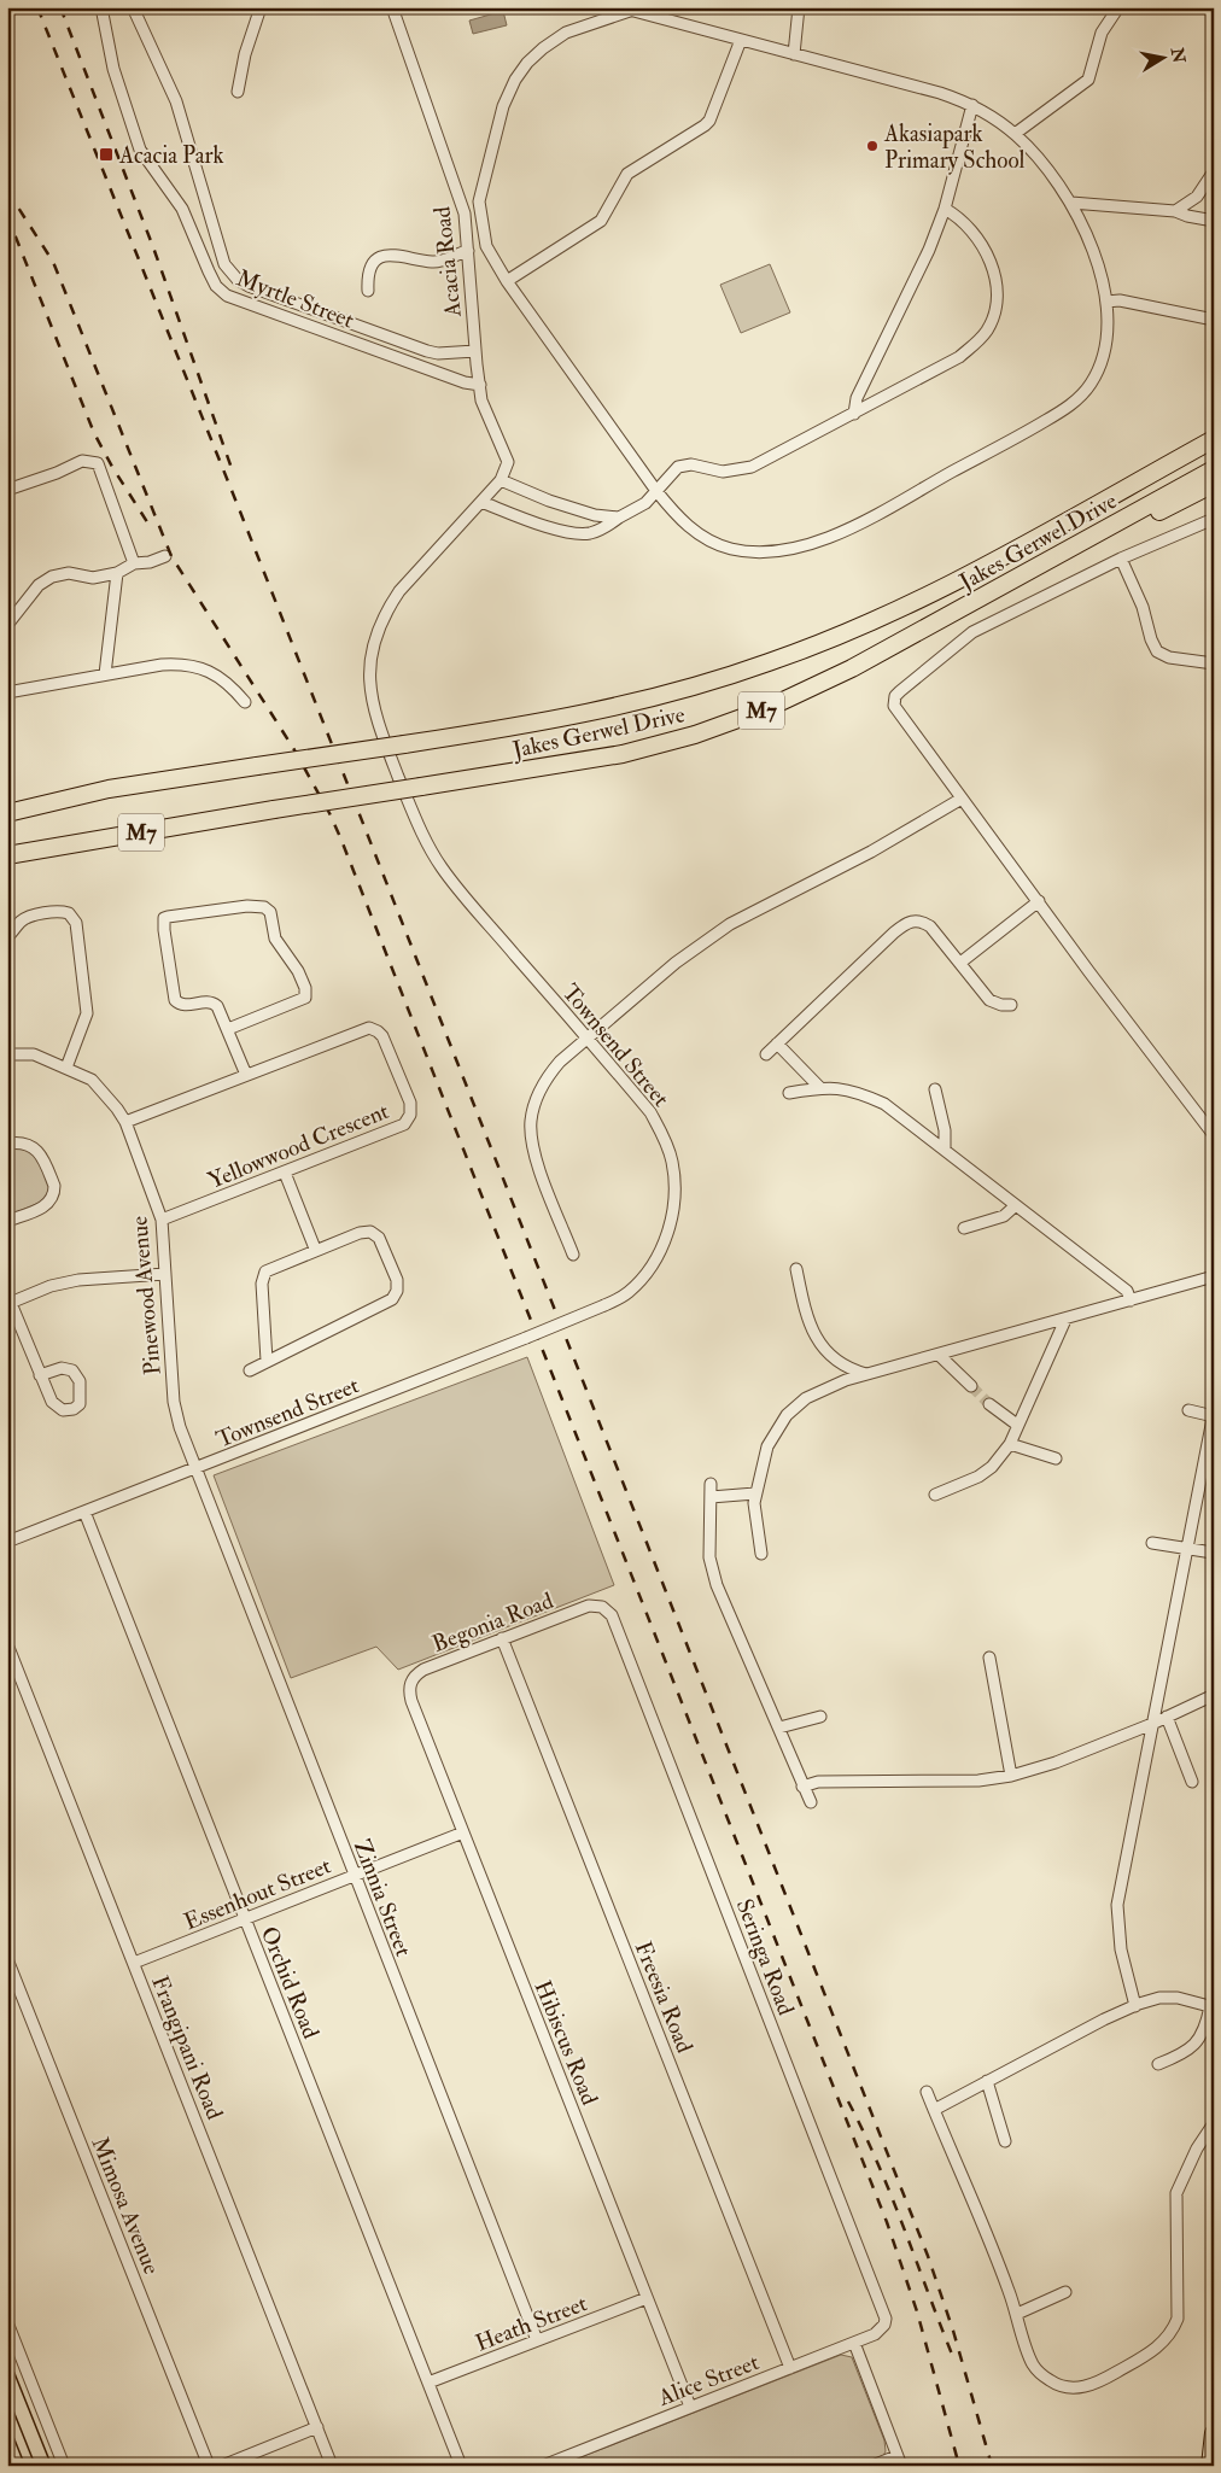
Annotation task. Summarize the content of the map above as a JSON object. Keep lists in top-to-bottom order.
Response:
{
  "streets": {
    "highway": ["Jakes Gerwel Drive", "M7"],
    "street": [
      "Acacia Road",
      "Myrtle Street",
      "Townsend Street",
      "Yellowwood Crescent",
      "Pinewood Avenue",
      "Begonia Road",
      "Essenhout Street",
      "Zinnia Street",
      "Seringa Road",
      "Orchid Road",
      "Freesia Road",
      "Hibiscus Road",
      "Frangipani Road",
      "Mimosa Avenue",
      "Heath Street",
      "Alice Street"
    ]
  },
  "crossings": [
    ["Acacia Road", "Myrtle Street"],
    ["Acacia Road", "Townsend Street"],
    ["Townsend Street", "Pinewood Avenue"],
    ["Townsend Street", "Zinnia Street"],
    ["Townsend Street", "Orchid Road"],
    ["Yellowwood Crescent", "Pinewood Avenue"],
    ["Pinewood Avenue", "Zinnia Street"],
    ["Begonia Road", "Seringa Road"],
    ["Begonia Road", "Freesia Road"],
    ["Begonia Road", "Hibiscus Road"],
    ["Essenhout Street", "Zinnia Street"],
    ["Essenhout Street", "Orchid Road"],
    ["Essenhout Street", "Hibiscus Road"],
    ["Essenhout Street", "Frangipani Road"],
    ["Zinnia Street", "Heath Street"],
    ["Seringa Road", "Alice Street"],
    ["Orchid Road", "Heath Street"],
    ["Freesia Road", "Alice Street"],
    ["Hibiscus Road", "Heath Street"],
    ["Hibiscus Road", "Alice Street"]
  ],
  "places": {
    "other": ["Akasiapark Primary School"],
    "transit": ["Acacia Park"]
  },
  "north": "right"
}
